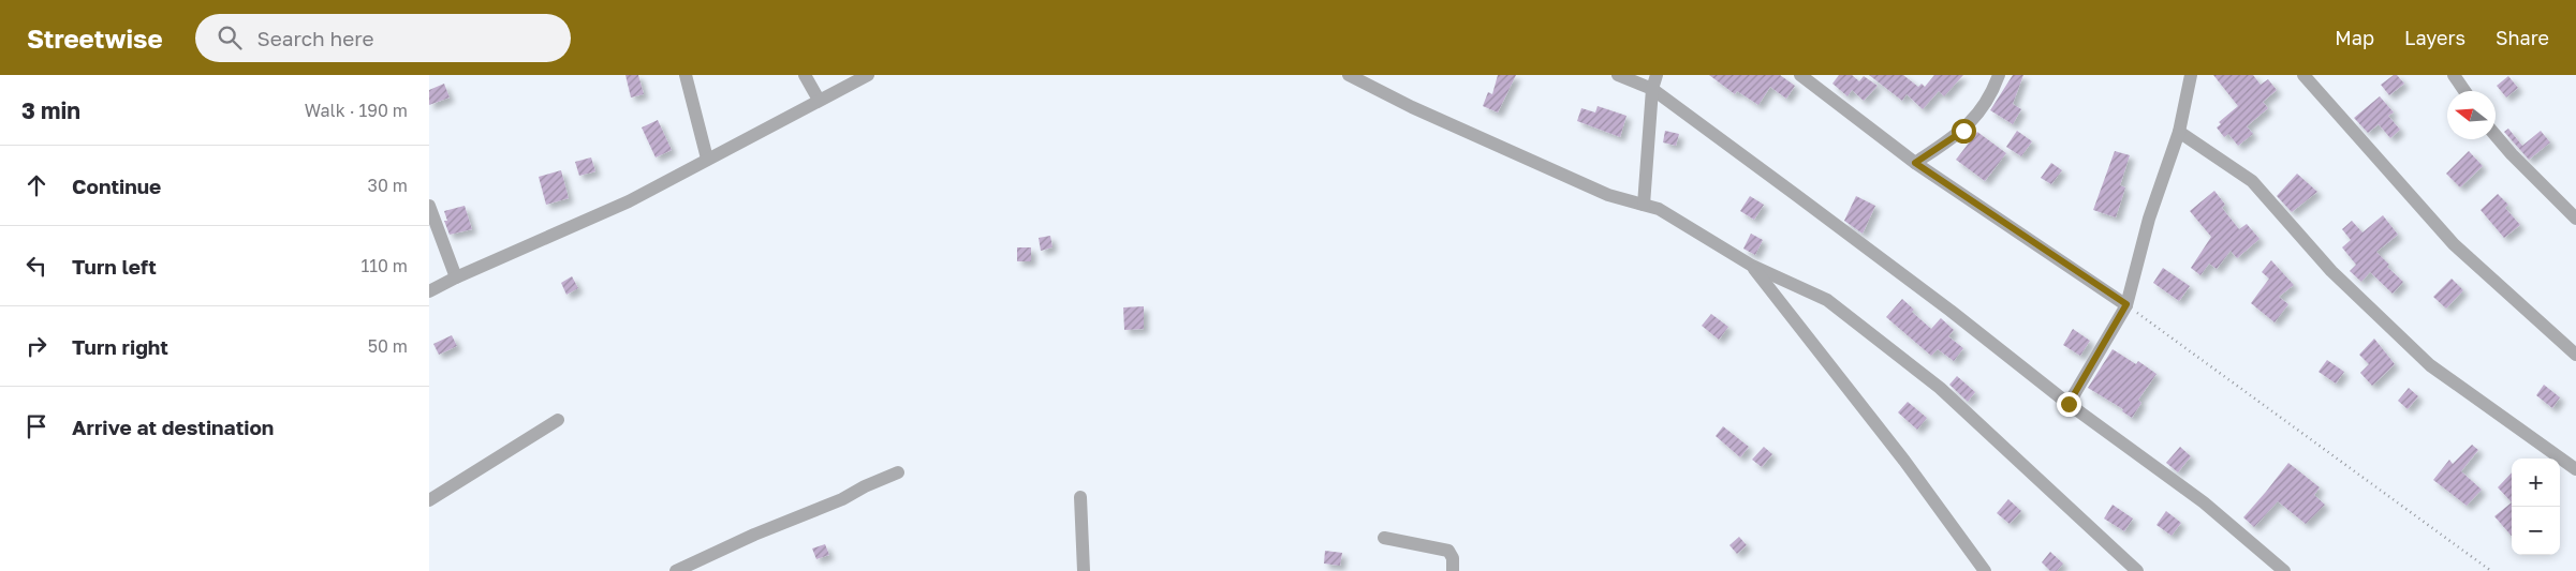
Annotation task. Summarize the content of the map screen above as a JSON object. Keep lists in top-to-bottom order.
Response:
{
  "north": "left",
  "page": {
    "header": "Streetwise",
    "search": "Search here",
    "nav": ["Map", "Layers", "Share"],
    "heading": ["3 min", "Walk · 190 m"],
    "list": [
      ["Continue", "30 m"],
      ["Turn left", "110 m"],
      ["Turn right", "50 m"],
      "Arrive at destination"
    ],
    "map_buttons": ["+", "−"]
  }
}
